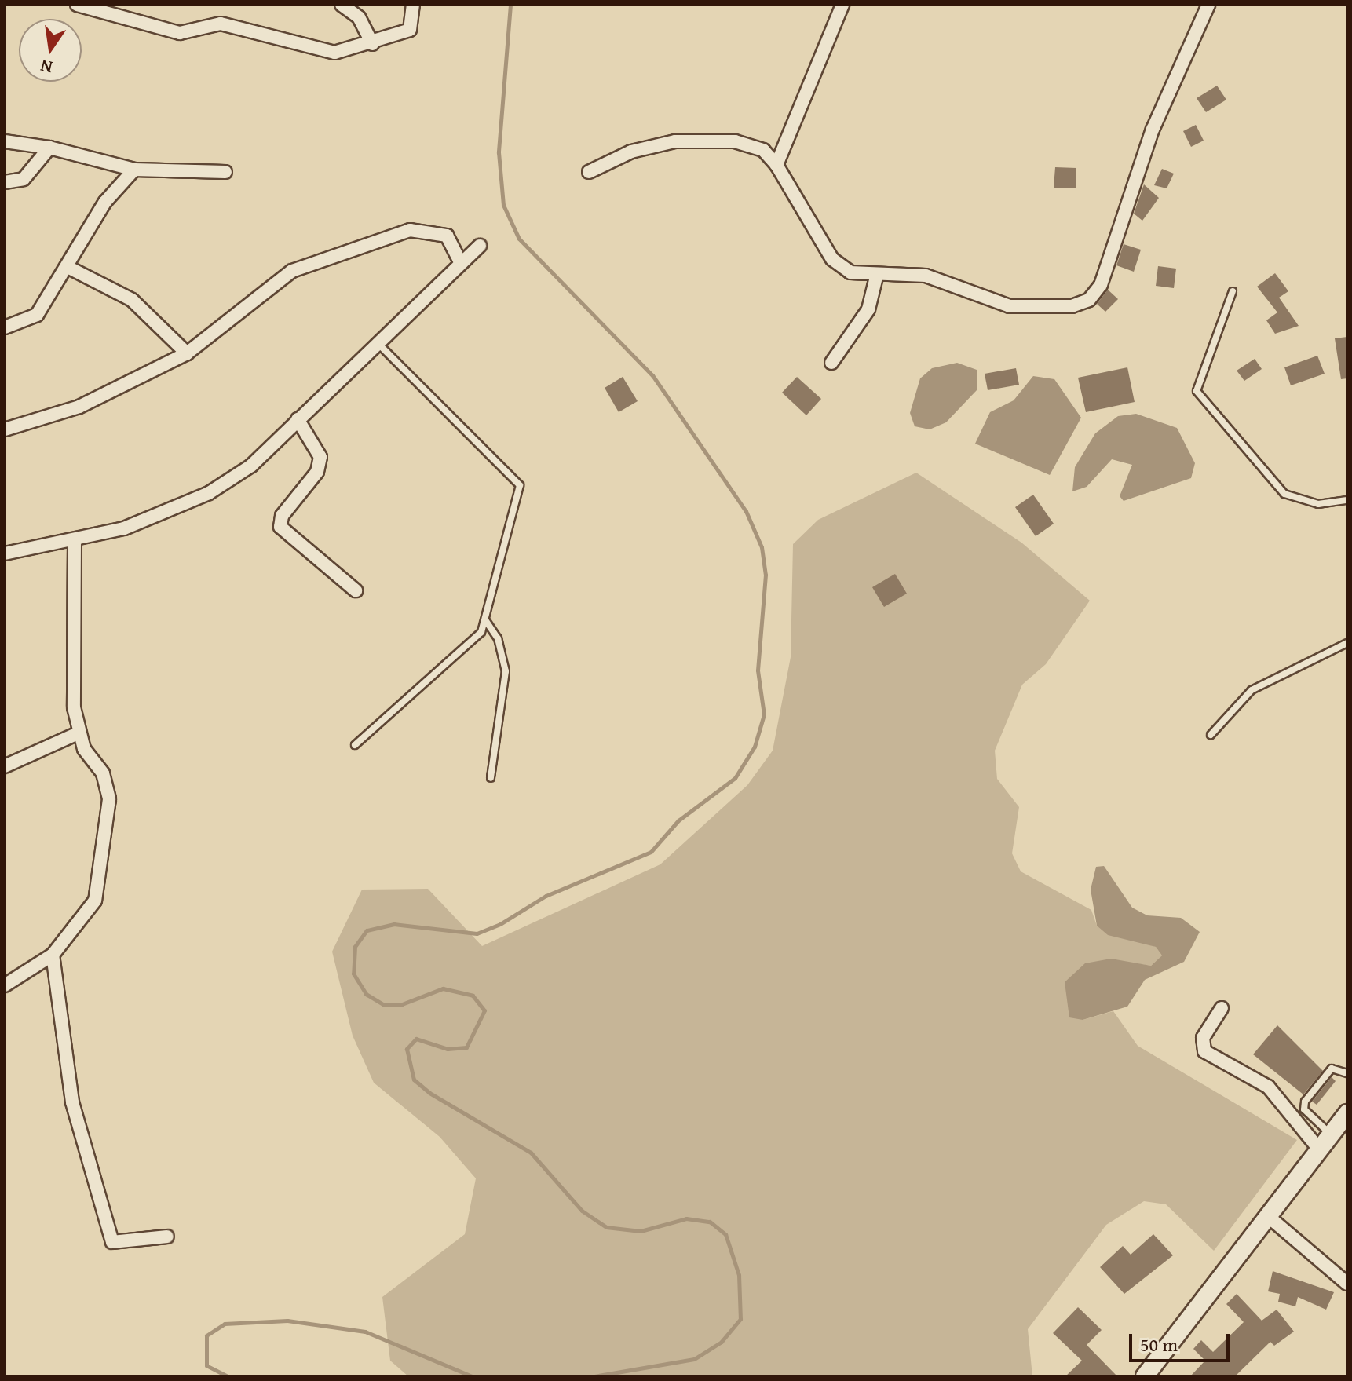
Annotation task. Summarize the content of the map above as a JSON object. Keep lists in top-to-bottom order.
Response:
{
  "scale_bar": "50 m",
  "north": "bottom"
}
